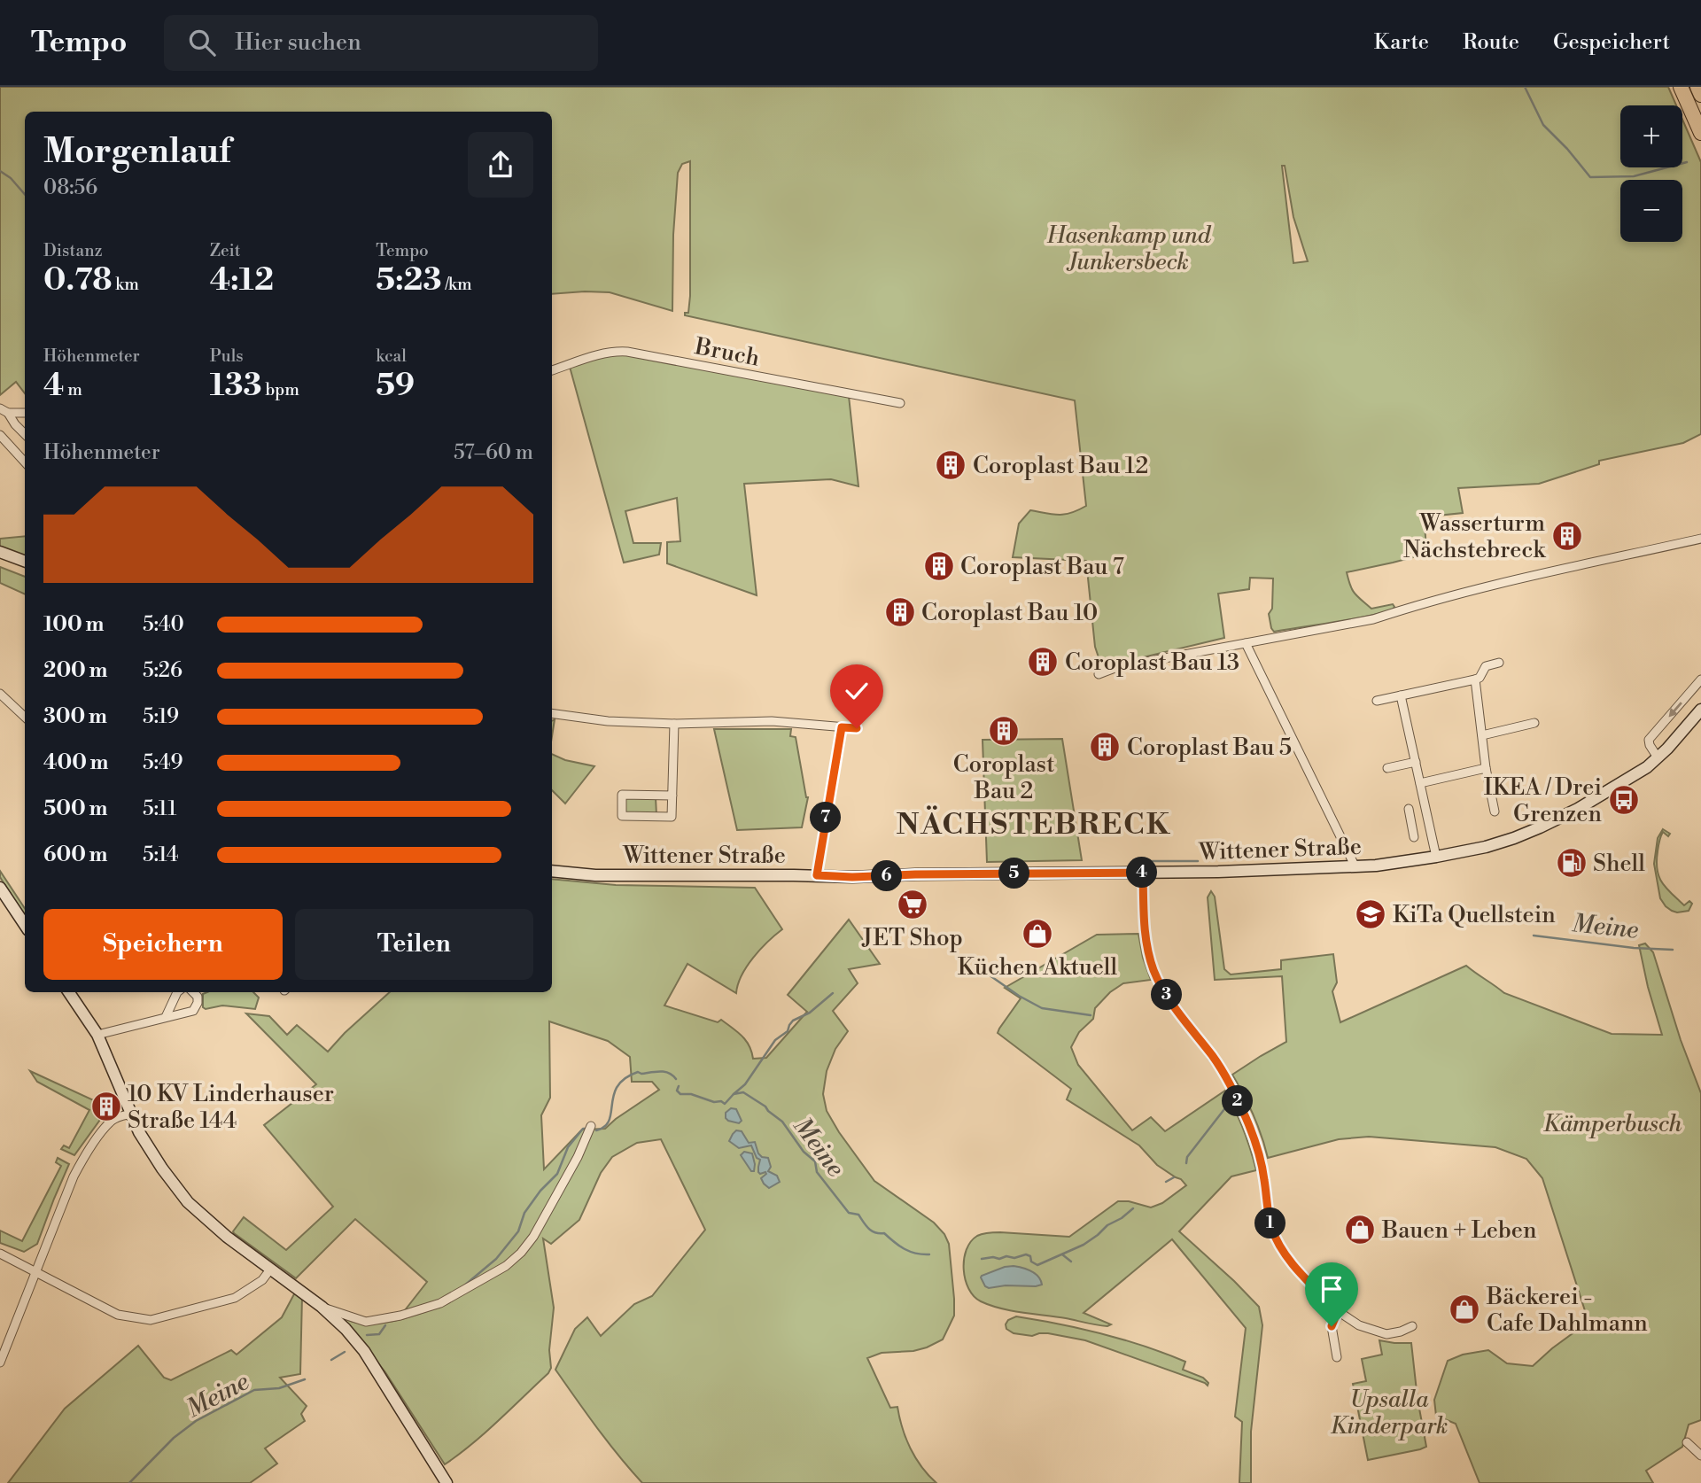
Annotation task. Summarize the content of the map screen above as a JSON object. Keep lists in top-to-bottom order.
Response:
{
  "streets": {
    "main road": ["Wittener Straße"],
    "street": ["Bruch"]
  },
  "districts": ["NÄCHSTEBRECK"],
  "water": ["Meine"],
  "parks": ["Hasenkamp und Junkersbeck", "Kämperbusch", "Upsalla Kinderpark"],
  "places": {
    "building": [
      "Coroplast Bau 12",
      "Wasserturm Nächstebreck",
      "Coroplast Bau 7",
      "Coroplast Bau 10",
      "Coroplast Bau 13",
      "Coroplast Bau 2",
      "Coroplast Bau 5",
      "10 KV Linderhauser Straße 144"
    ],
    "bus stop": ["IKEA / Drei Grenzen"],
    "fuel station": ["Shell"],
    "supermarket": ["JET Shop"],
    "school or university": ["KiTa Quellstein"],
    "shop": ["Küchen Aktuell", "Bauen + Leben", "Bäckerei - Cafe Dahlmann"]
  },
  "page": {
    "header": "Tempo",
    "search": "Hier suchen",
    "nav": ["Karte", "Route", "Gespeichert"],
    "map_buttons": ["+", "−"],
    "heading": ["Morgenlauf", "08:56"],
    "stats": [
      ["Distanz", "0.78 km"],
      ["Zeit", "4:12"],
      ["Tempo", "5:23 /km"],
      ["Höhenmeter", "4 m"],
      ["Puls", "133 bpm"],
      ["kcal", "59"]
    ],
    "chart": ["Höhenmeter", "57–60 m"],
    "list": [
      {
        "name": "100 m",
        "note": "5:40"
      },
      {
        "name": "200 m",
        "note": "5:26"
      },
      {
        "name": "300 m",
        "note": "5:19"
      },
      {
        "name": "400 m",
        "note": "5:49"
      },
      {
        "name": "500 m",
        "note": "5:11"
      },
      {
        "name": "600 m",
        "note": "5:14"
      }
    ],
    "pins": [
      "7",
      "4",
      "5",
      "6",
      "3",
      "2",
      "1"
    ],
    "buttons": ["Speichern", "Teilen"]
  }
}
